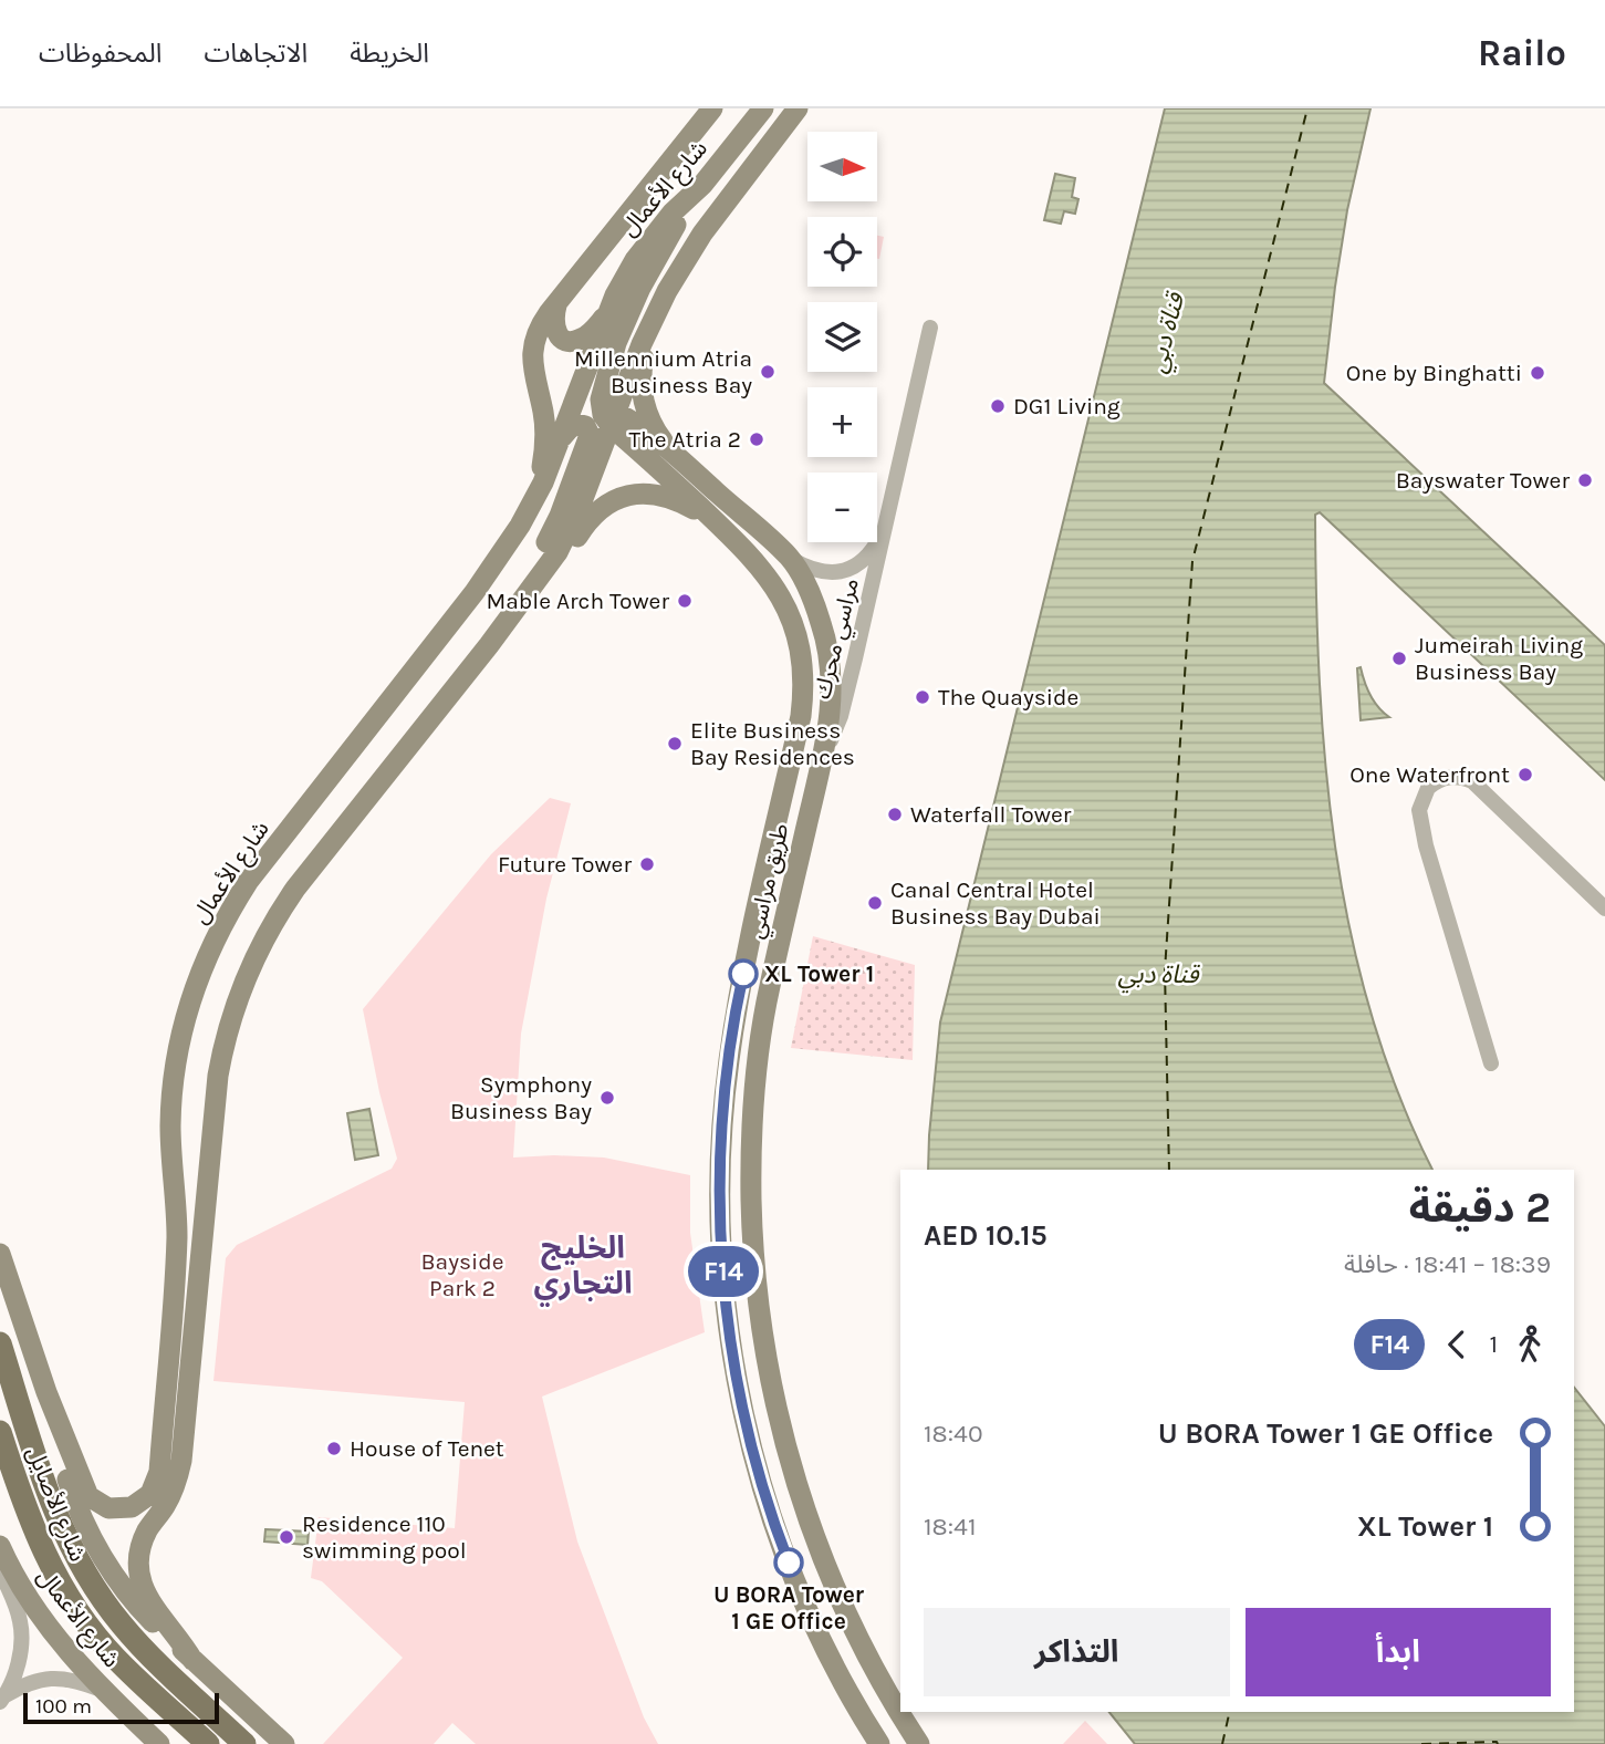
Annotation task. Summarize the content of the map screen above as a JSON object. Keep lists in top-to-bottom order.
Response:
{
  "streets": {
    "main road": ["شارع الأصايل"],
    "street": ["شارع الأعمال", "مراسي محرك", "طريق مراسي"]
  },
  "crossings": [
    ["مراسي محرك", "طريق مراسي"]
  ],
  "districts": ["الخليج التجاري"],
  "water": ["قناة دبي"],
  "parks": ["Bayside Park 2"],
  "places": [
    "Millennium Atria Business Bay",
    "One by Binghatti",
    "DG1 Living",
    "The Atria 2",
    "Bayswater Tower",
    "Mable Arch Tower",
    "Jumeirah Living Business Bay",
    "The Quayside",
    "Elite Business Bay Residences",
    "One Waterfront",
    "Waterfall Tower",
    "Future Tower",
    "Canal Central Hotel Business Bay Dubai",
    "XL Tower 1",
    "Symphony Business Bay",
    "House of Tenet",
    "Residence 110 swimming pool",
    "U BORA Tower 1 GE Office"
  ],
  "lines": ["bus line F14"],
  "scale_bar": "100 m",
  "north": "right",
  "page": {
    "header": "Railo",
    "nav": ["الخريطة", "الاتجاهات", "المحفوظات"],
    "on_map": "F14",
    "map_buttons": ["+", "−"],
    "heading": ["2 دقيقة", "18:39 – 18:41 · حافلة", "AED 10.15"],
    "legs": ["1", "F14"],
    "list": [
      {
        "name": "U BORA Tower 1 GE Office",
        "value": "18:40"
      },
      {
        "name": "XL Tower 1",
        "value": "18:41"
      }
    ],
    "buttons": ["ابدأ", "التذاكر"],
    "scale": "100 m"
  }
}
